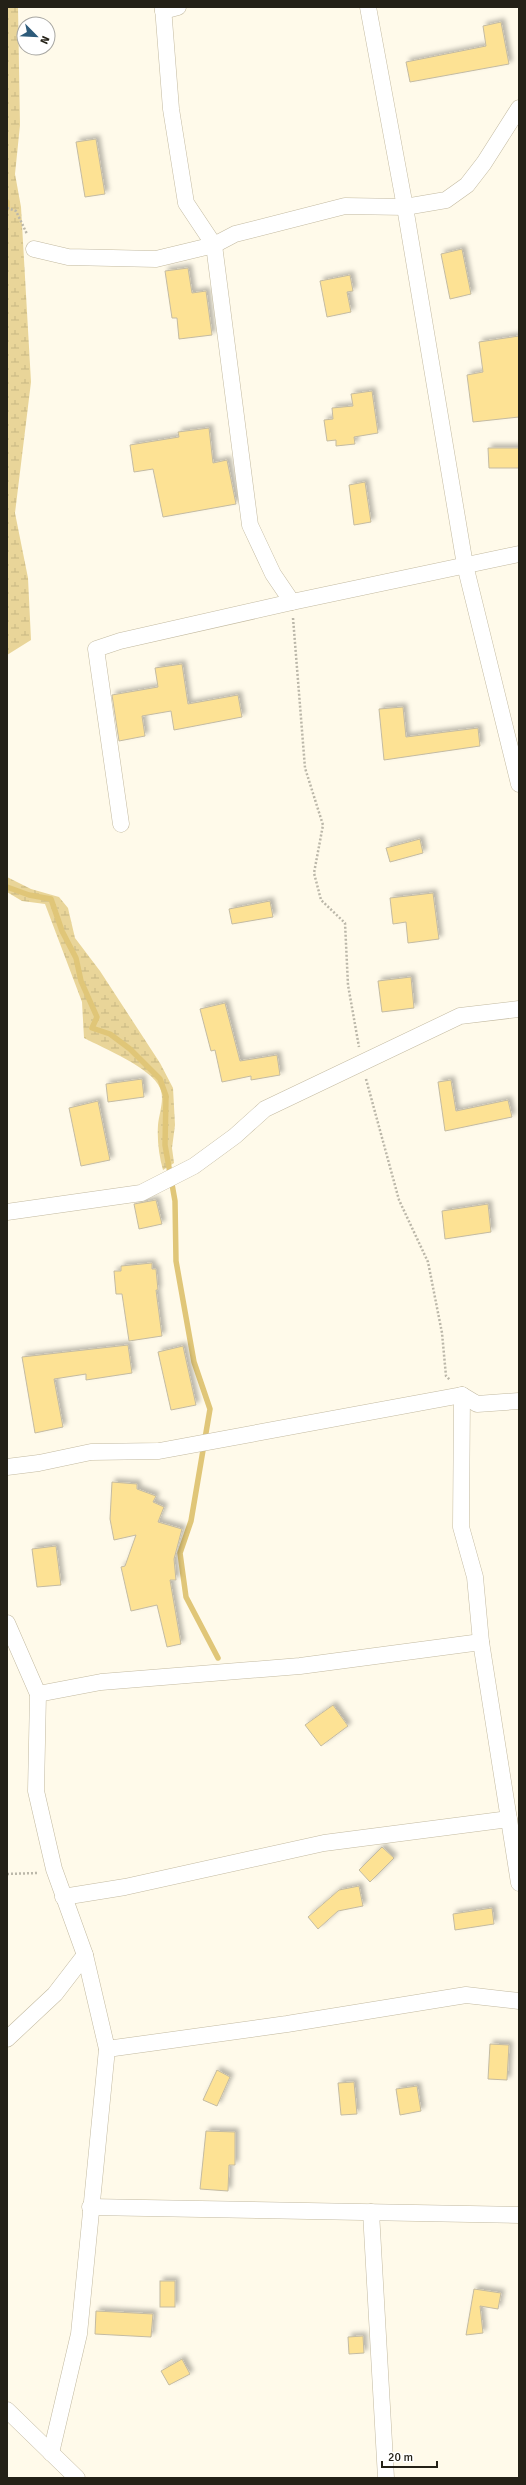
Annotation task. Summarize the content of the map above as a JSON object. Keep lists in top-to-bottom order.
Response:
{
  "scale_bar": "20 m",
  "north": "bottom right"
}
